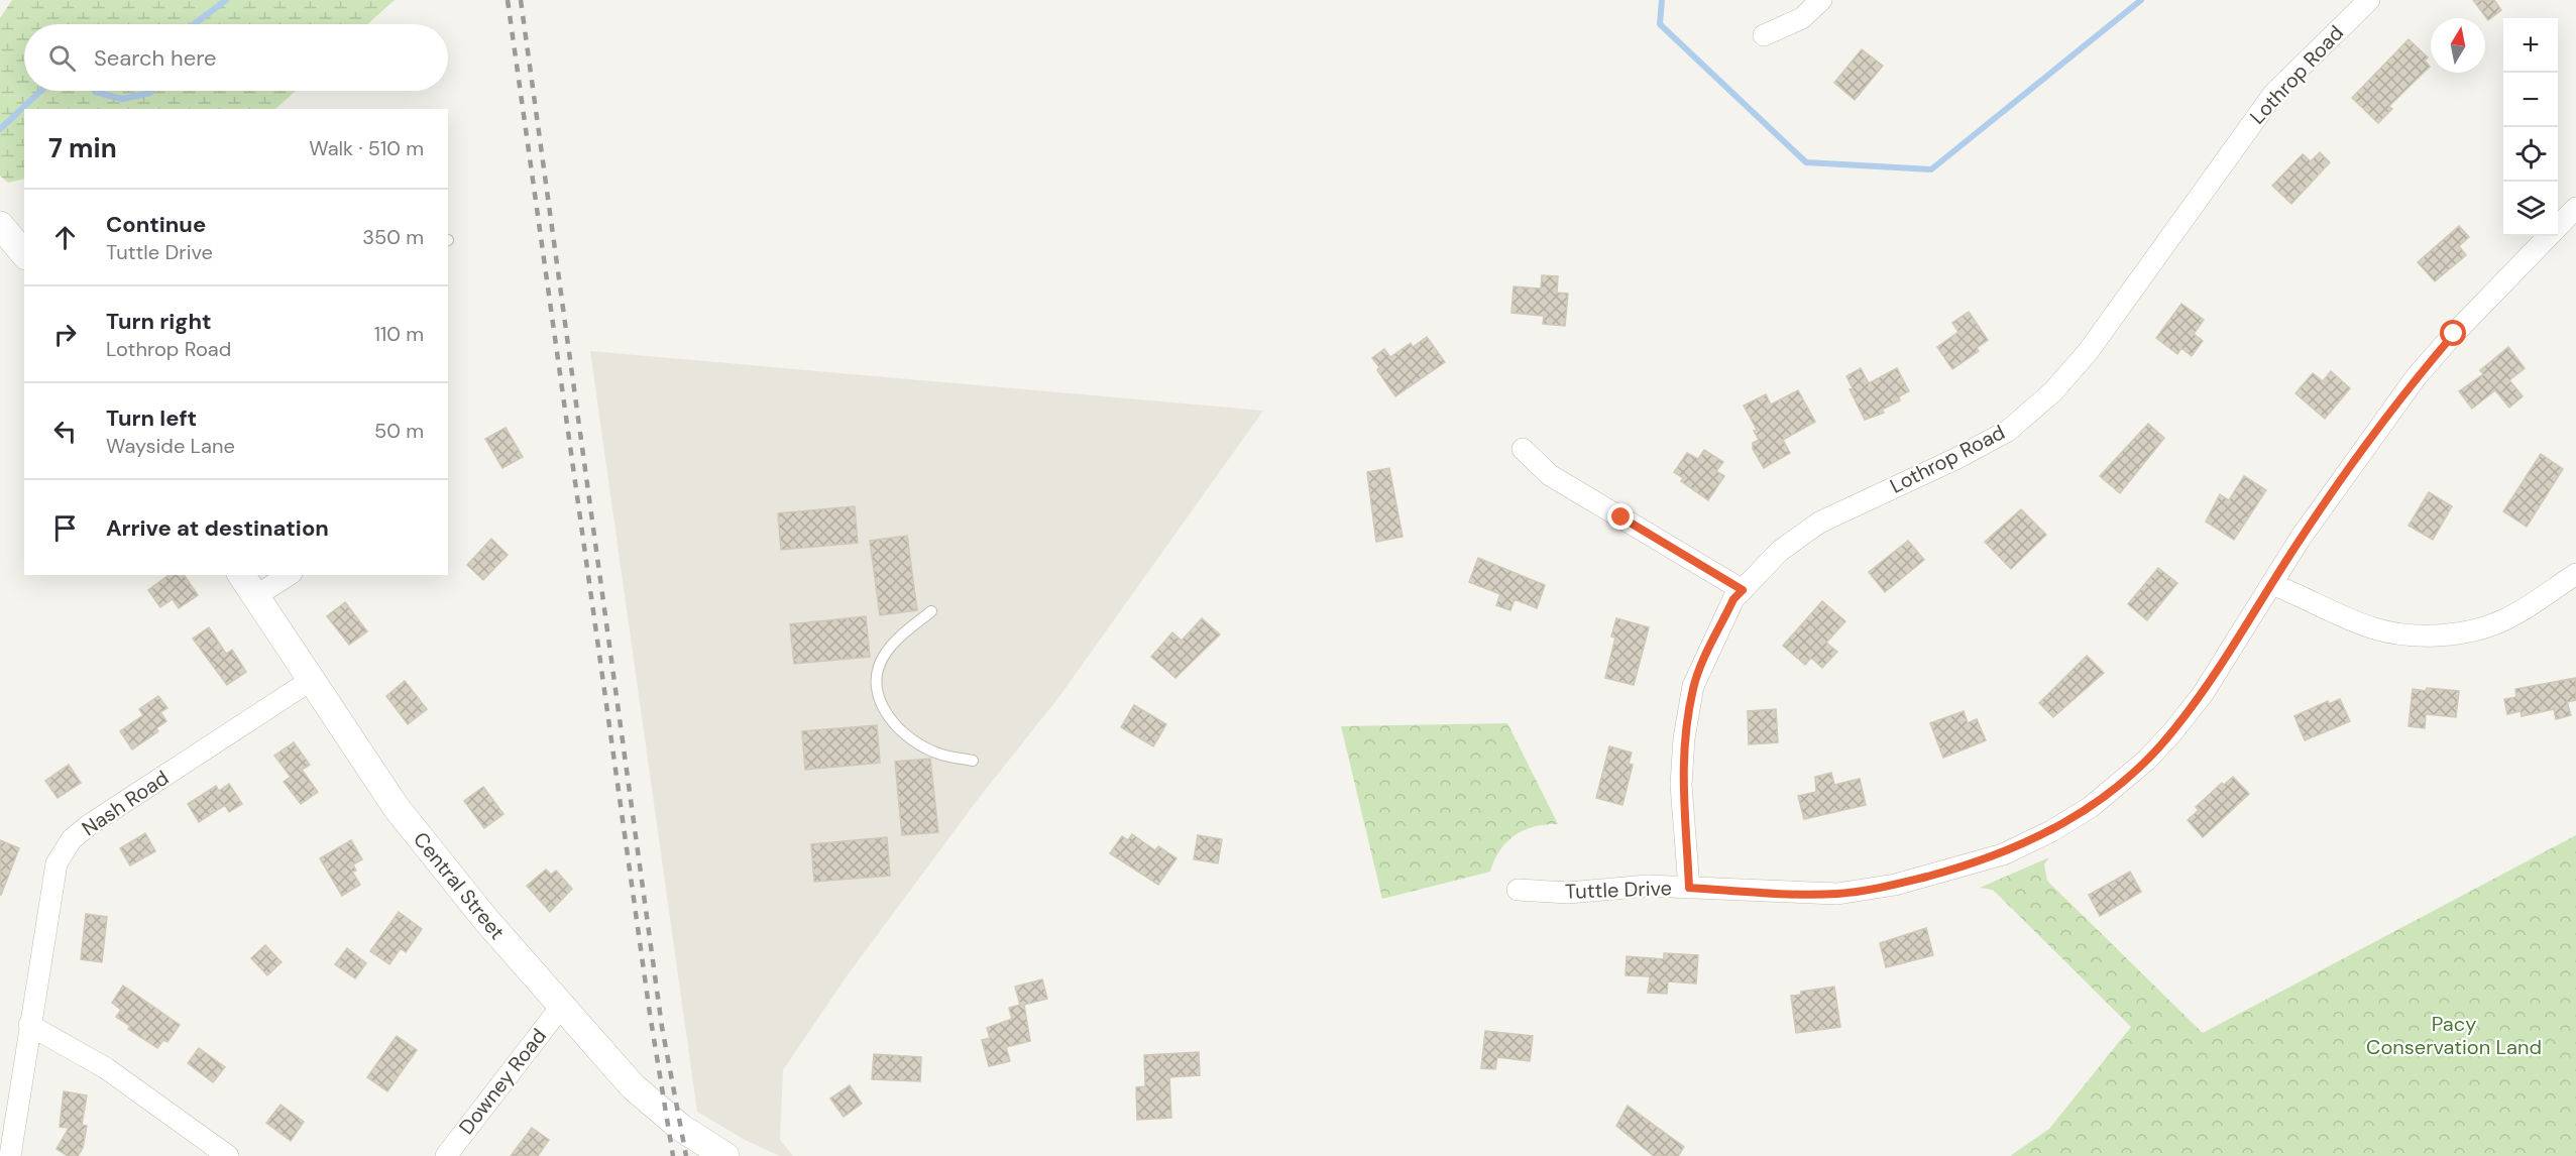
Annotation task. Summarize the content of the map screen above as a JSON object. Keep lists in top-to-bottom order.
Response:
{
  "streets": {
    "street": [
      "Lothrop Road",
      "Nash Road",
      "Central Street",
      "Tuttle Drive",
      "Downey Road"
    ]
  },
  "crossings": [
    ["Lothrop Road", "Tuttle Drive"],
    ["Nash Road", "Central Street"],
    ["Central Street", "Downey Road"]
  ],
  "parks": ["Pacy Conservation Land"],
  "north": "top",
  "page": {
    "map_buttons": ["+", "−"],
    "search": "Search here",
    "heading": ["7 min", "Walk · 510 m"],
    "list": [
      ["Continue", "Tuttle Drive", "350 m"],
      ["Turn right", "Lothrop Road", "110 m"],
      ["Turn left", "Wayside Lane", "50 m"],
      "Arrive at destination"
    ]
  }
}
